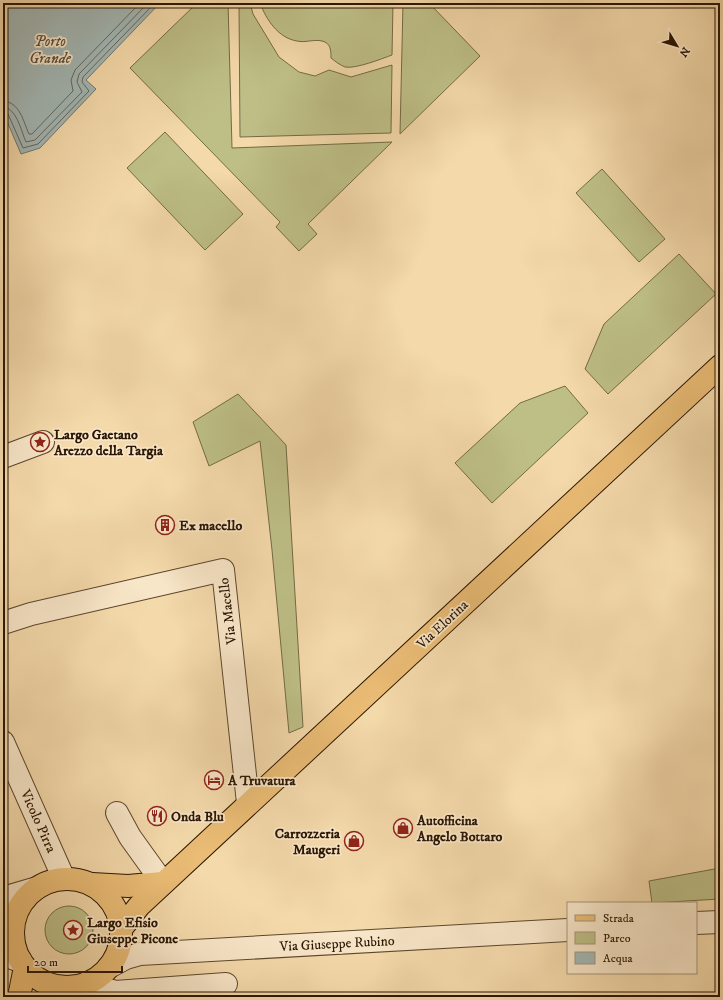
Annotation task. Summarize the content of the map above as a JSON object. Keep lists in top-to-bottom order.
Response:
{
  "streets": {
    "main road": ["Via Elorina"],
    "street": ["Via Macello", "Vicolo Pirra", "Via Giuseppe Rubino"]
  },
  "crossings": [
    ["Via Macello", "Via Elorina"],
    ["Via Elorina", "Vicolo Pirra"],
    ["Via Elorina", "Via Giuseppe Rubino"],
    ["Vicolo Pirra", "Via Giuseppe Rubino"]
  ],
  "water": ["Porto Grande"],
  "places": {
    "place": ["Largo Gaetano Arezzo della Targia", "Largo Efisio Giuseppe Picone"],
    "building": ["Ex macello"],
    "hotel": ["A Truvatura"],
    "restaurant": ["Onda Blu"],
    "shop": ["Autofficina Angelo Bottaro", "Carrozzeria Maugeri"]
  },
  "legend": ["Strada", "Parco", "Acqua"],
  "scale_bar": "20 m",
  "north": "bottom right"
}
